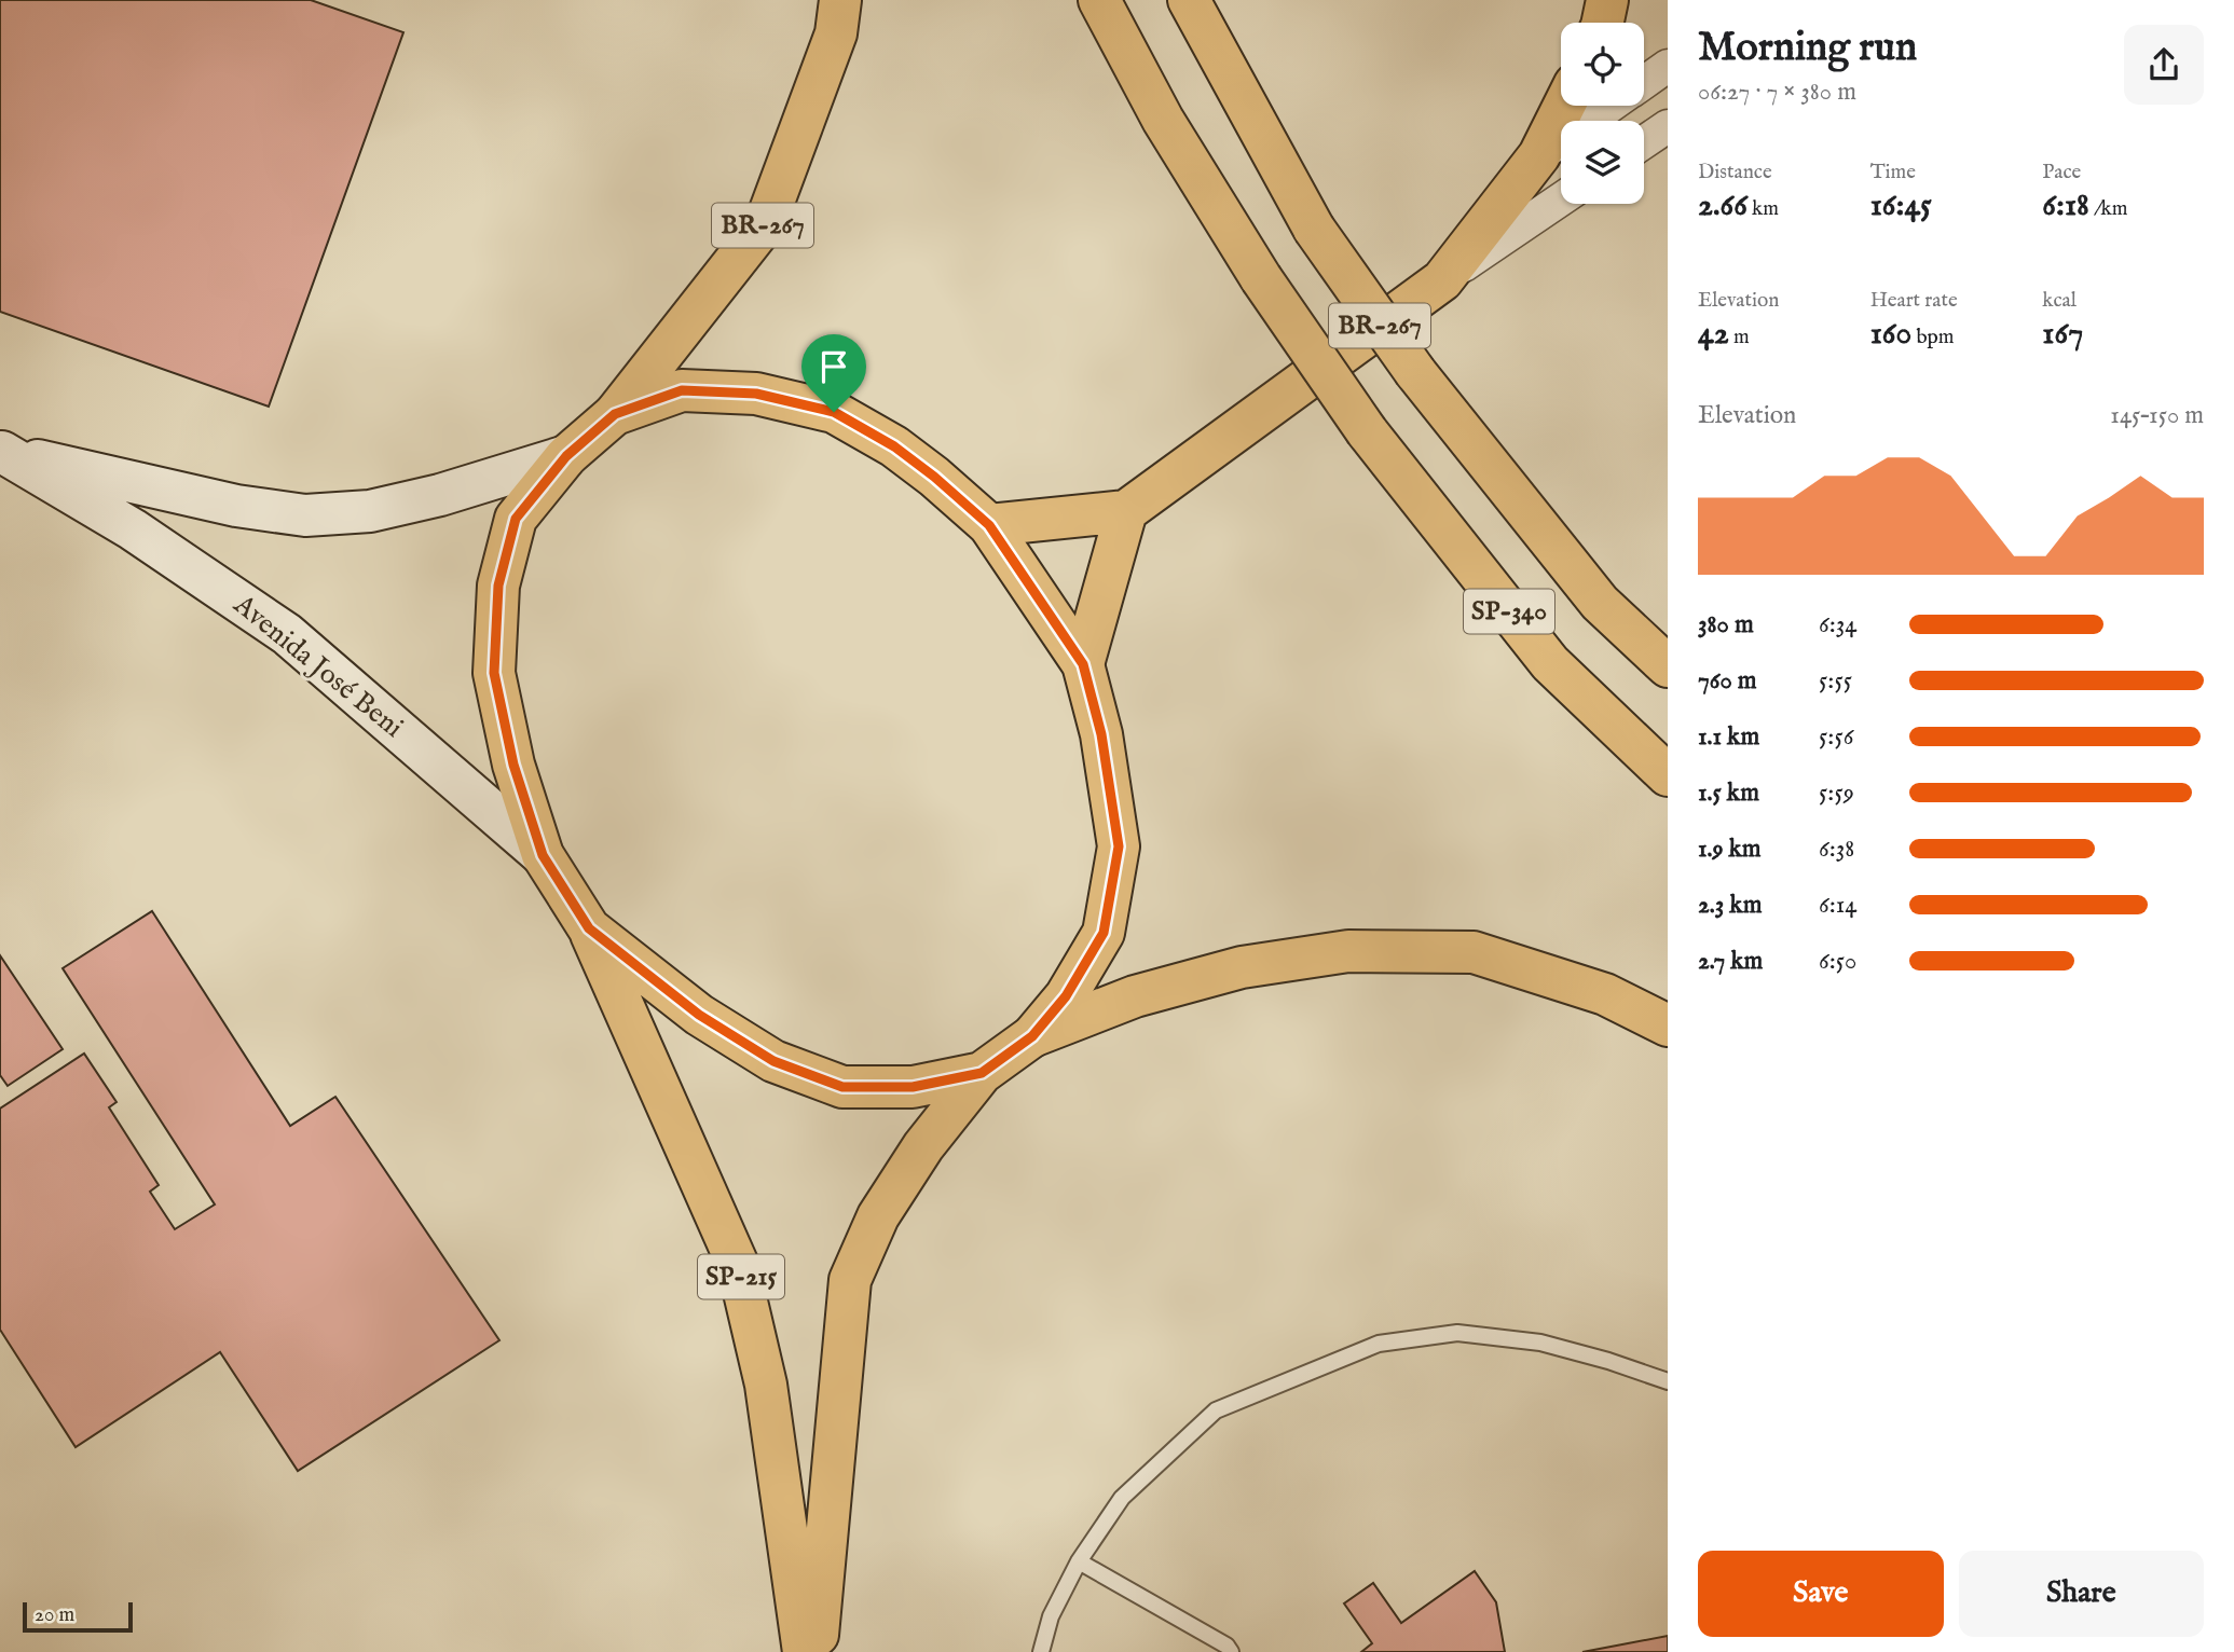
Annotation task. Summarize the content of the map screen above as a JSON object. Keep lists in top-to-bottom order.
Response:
{
  "streets": {
    "main road": [
      "BR-267",
      "SP-340",
      "Avenida José Beni",
      "SP-215"
    ]
  },
  "crossings": [
    ["BR-267", "Avenida José Beni"],
    ["BR-267", "SP-215"]
  ],
  "scale_bar": "20 m",
  "page": {
    "heading": ["Morning run", "06:27 · 7 × 380 m"],
    "stats": [
      ["Distance", "2.66 km"],
      ["Time", "16:45"],
      ["Pace", "6:18 /km"],
      ["Elevation", "42 m"],
      ["Heart rate", "160 bpm"],
      ["kcal", "167"]
    ],
    "chart": ["Elevation", "145–150 m"],
    "list": [
      {
        "name": "380 m",
        "note": "6:34"
      },
      {
        "name": "760 m",
        "note": "5:55"
      },
      {
        "name": "1.1 km",
        "note": "5:56"
      },
      {
        "name": "1.5 km",
        "note": "5:59"
      },
      {
        "name": "1.9 km",
        "note": "6:38"
      },
      {
        "name": "2.3 km",
        "note": "6:14"
      },
      {
        "name": "2.7 km",
        "note": "6:50"
      }
    ],
    "buttons": ["Save", "Share"],
    "scale": "20 m"
  }
}
